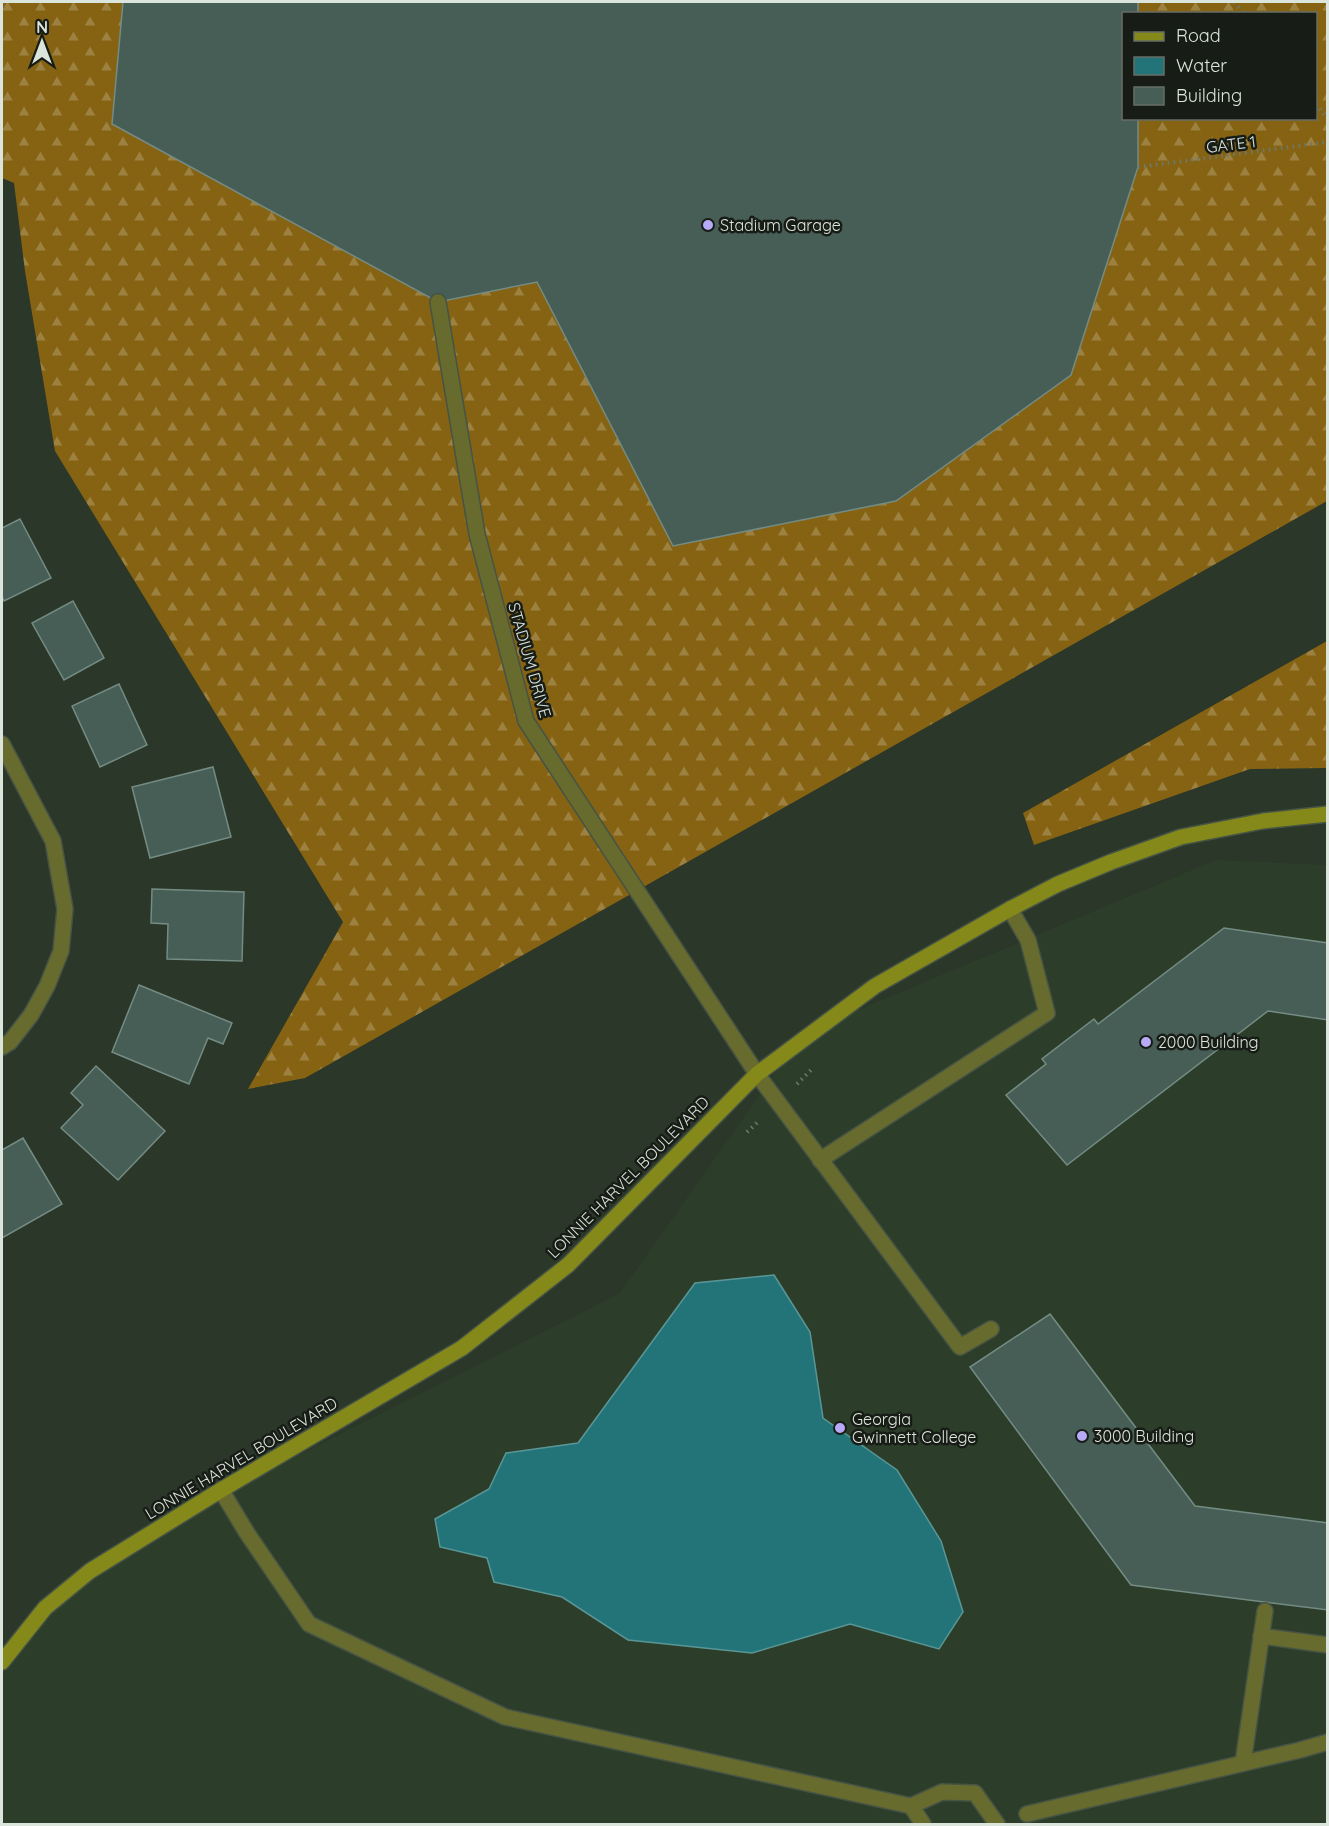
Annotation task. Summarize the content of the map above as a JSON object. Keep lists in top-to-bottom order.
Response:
{
  "streets": {
    "street": ["STADIUM DRIVE", "LONNIE HARVEL BOULEVARD"],
    "path": ["GATE 1"]
  },
  "crossings": [
    ["STADIUM DRIVE", "LONNIE HARVEL BOULEVARD"]
  ],
  "places": [
    "Stadium Garage",
    "2000 Building",
    "Georgia Gwinnett College",
    "3000 Building"
  ],
  "legend": ["Road", "Water", "Building"],
  "north": "top"
}
